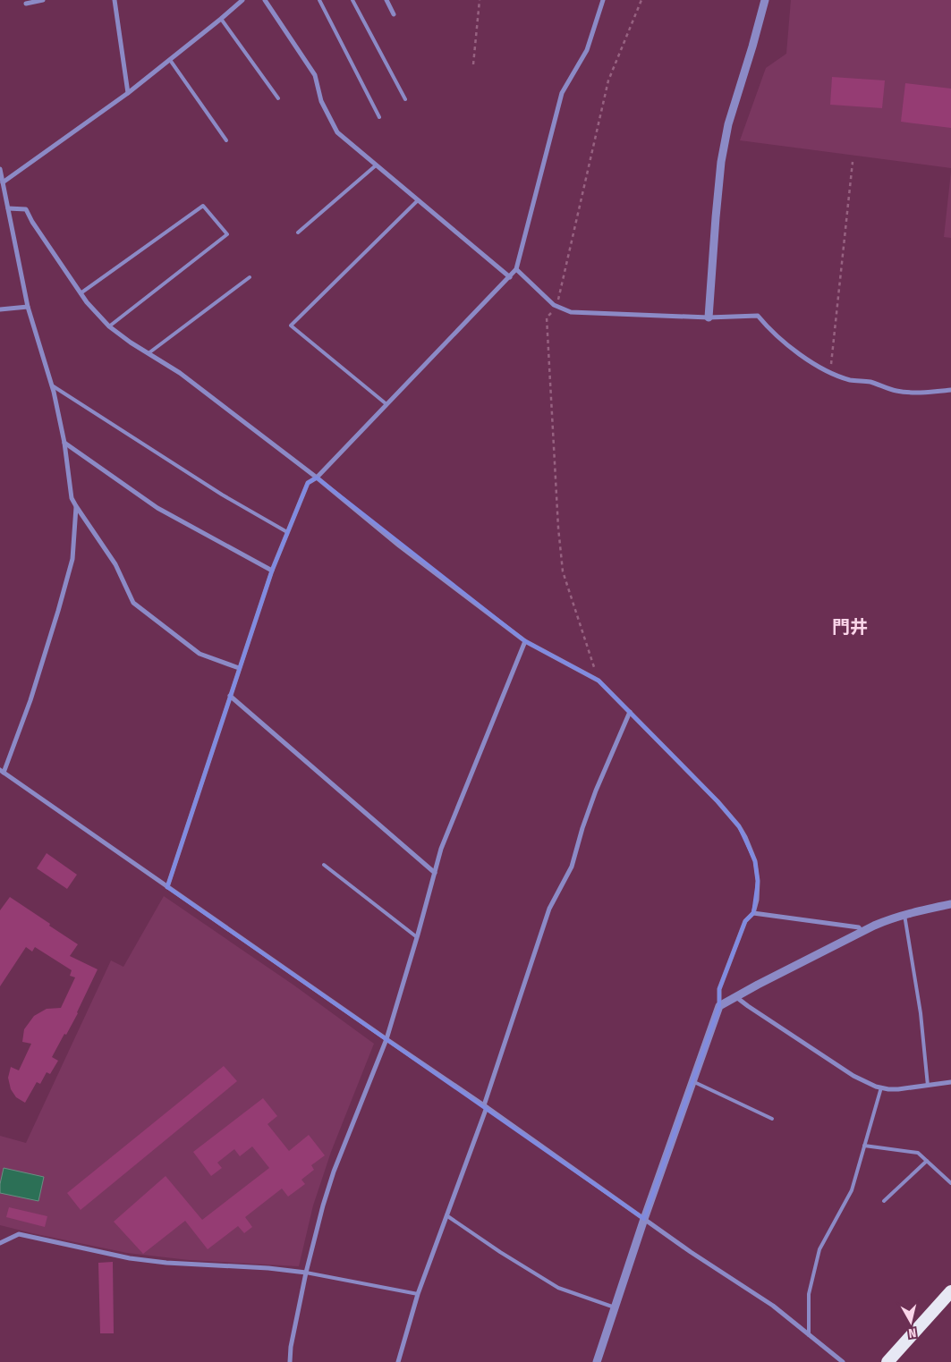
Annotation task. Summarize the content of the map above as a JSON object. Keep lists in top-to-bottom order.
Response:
{
  "districts": ["門井"],
  "north": "bottom"
}
